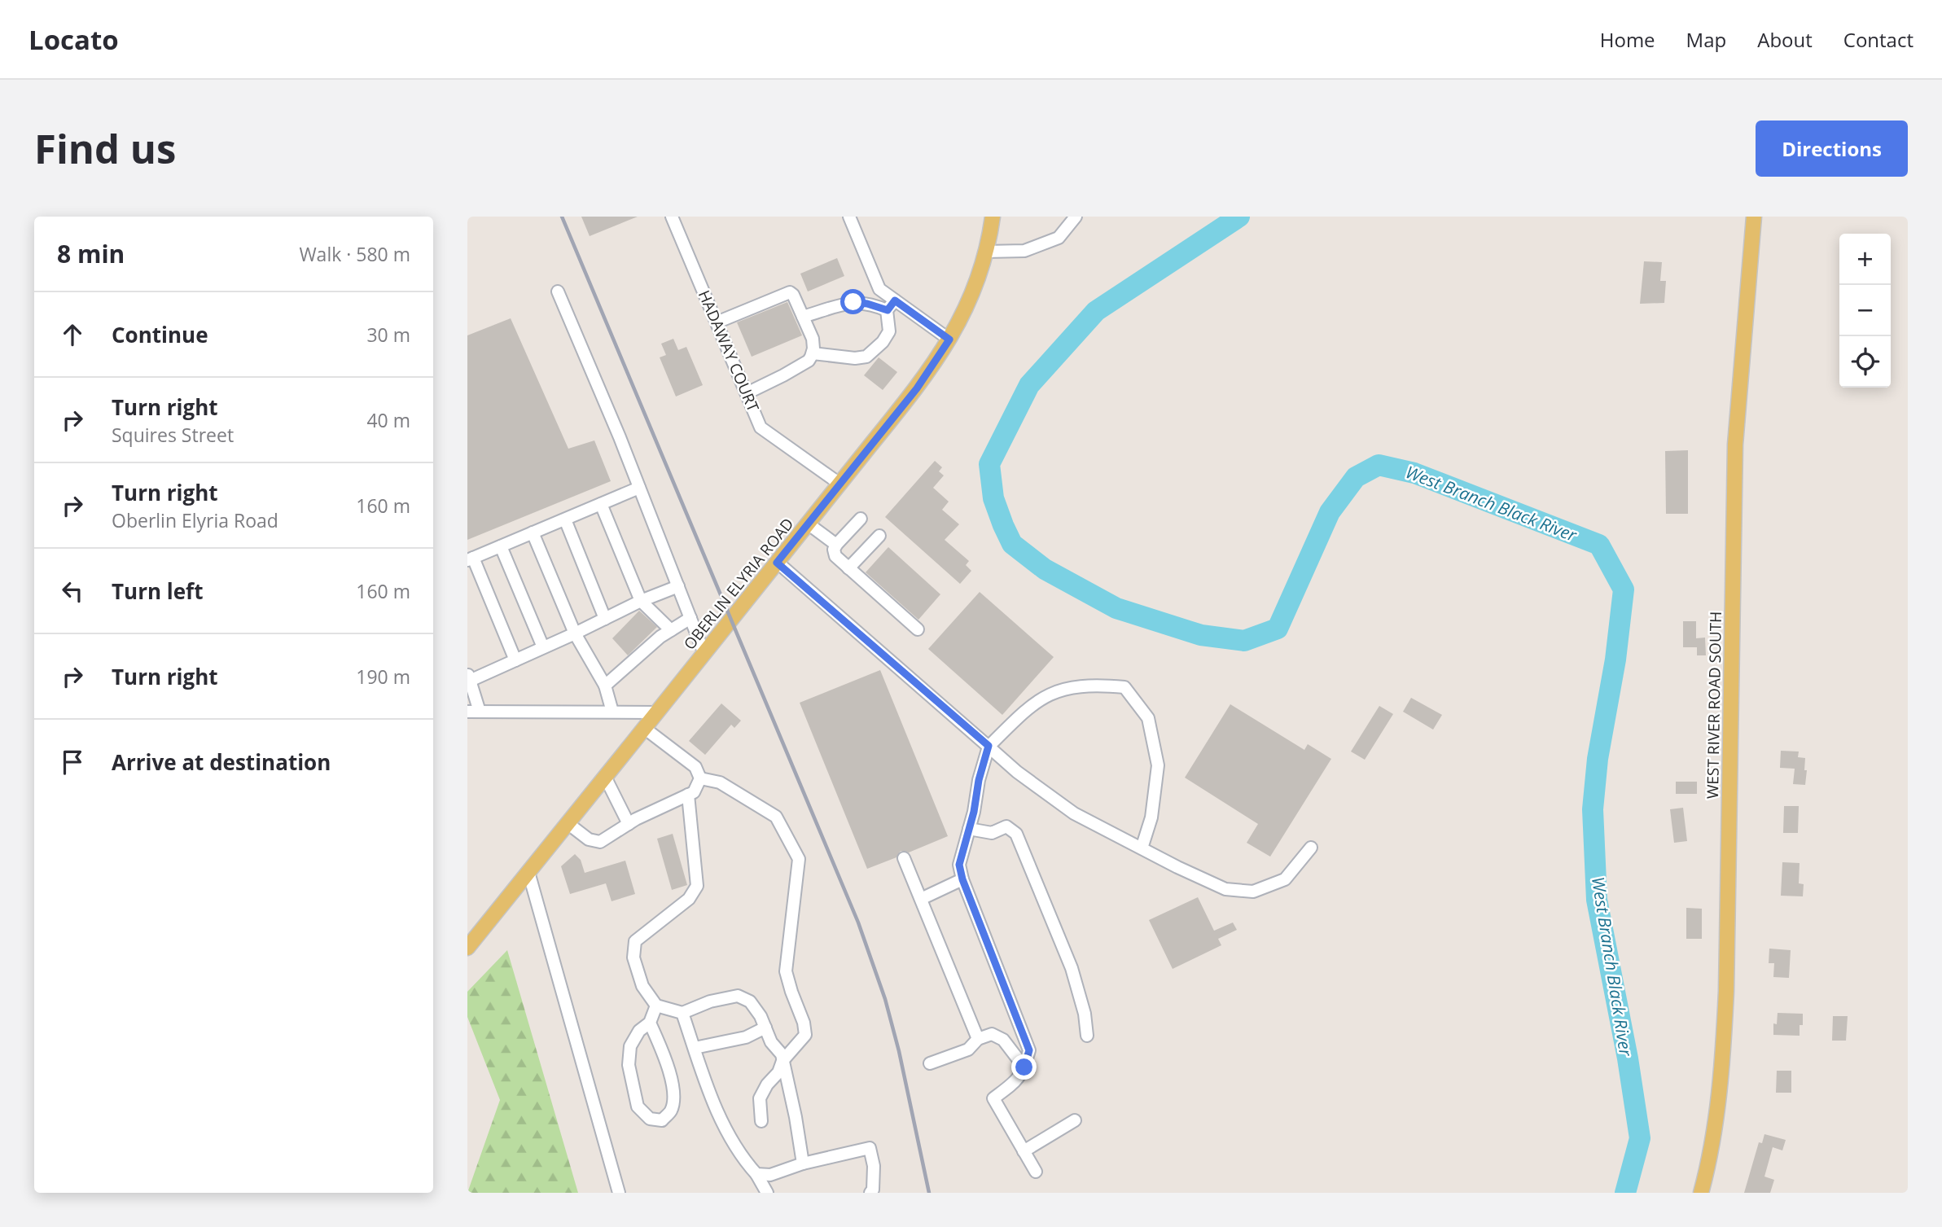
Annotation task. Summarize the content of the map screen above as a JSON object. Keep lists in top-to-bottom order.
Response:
{
  "streets": {
    "main road": ["OBERLIN ELYRIA ROAD", "WEST RIVER ROAD SOUTH"],
    "street": ["HADAWAY COURT"]
  },
  "crossings": [
    ["HADAWAY COURT", "OBERLIN ELYRIA ROAD"]
  ],
  "water": ["West Branch Black River"],
  "page": {
    "header": "Locato",
    "nav": [
      "Home",
      "Map",
      "About",
      "Contact"
    ],
    "buttons": "Directions",
    "title": "Find us",
    "heading": ["8 min", "Walk · 580 m"],
    "map_buttons": ["+", "−"],
    "list": [
      ["Continue", "30 m"],
      ["Turn right", "Squires Street", "40 m"],
      ["Turn right", "Oberlin Elyria Road", "160 m"],
      ["Turn left", "160 m"],
      ["Turn right", "190 m"],
      "Arrive at destination"
    ]
  }
}
